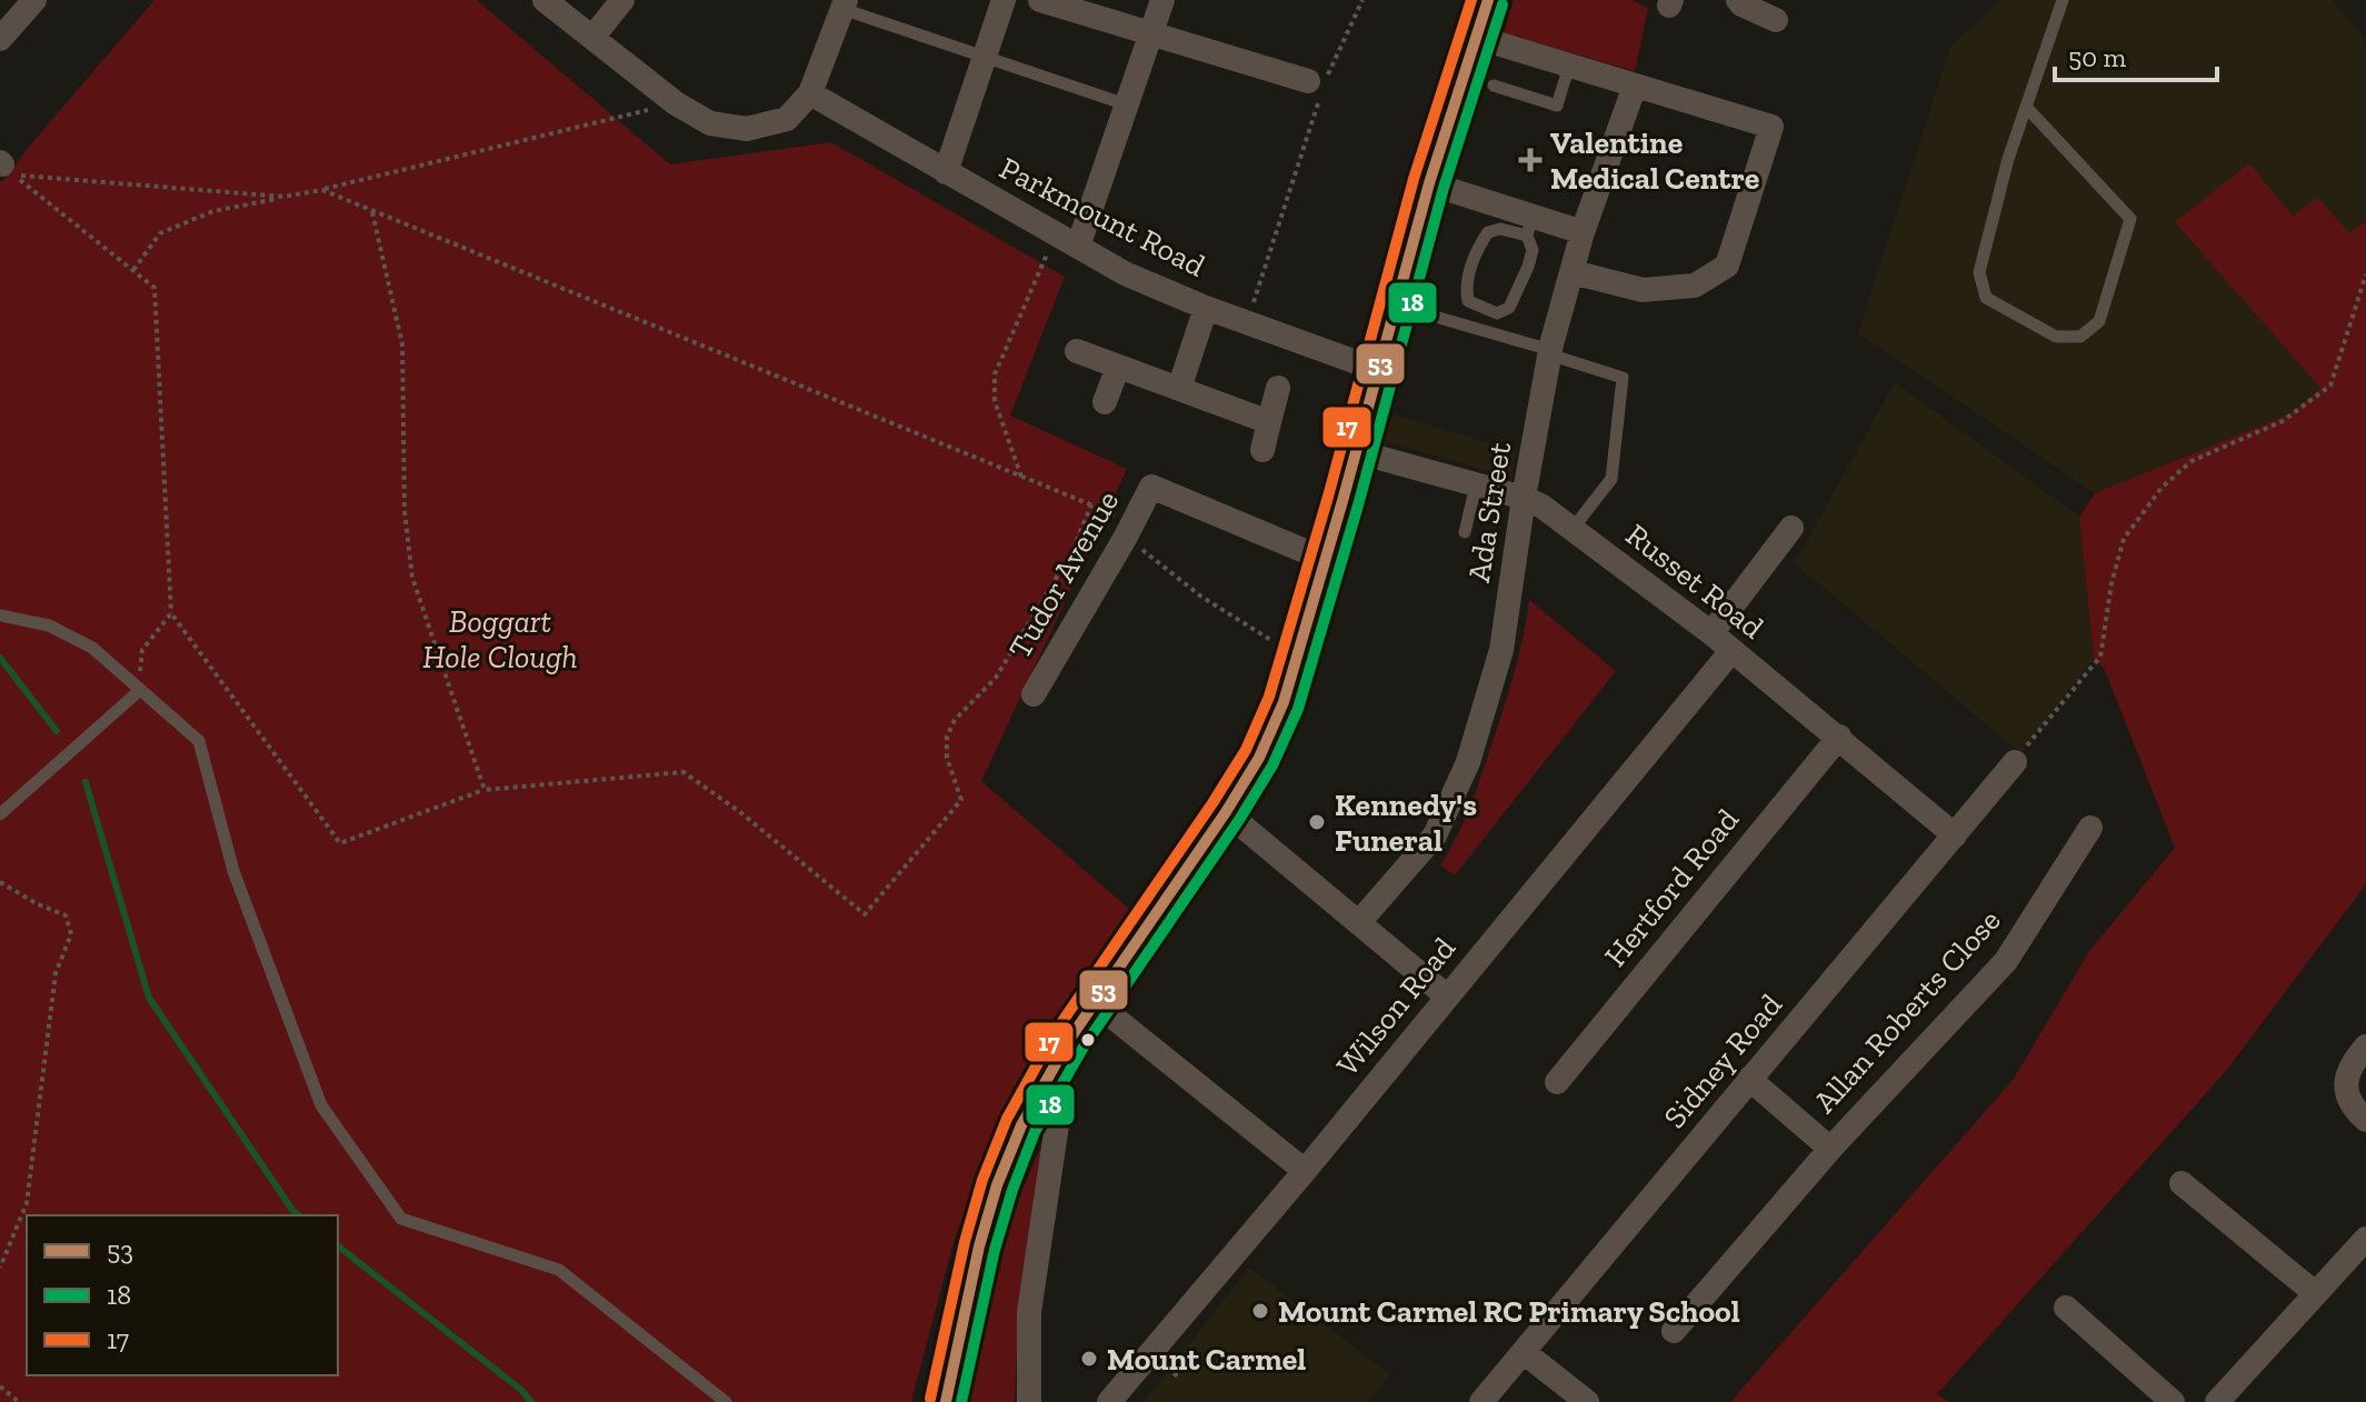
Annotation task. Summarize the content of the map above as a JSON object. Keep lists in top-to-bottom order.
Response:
{
  "streets": {
    "street": [
      "Parkmount Road",
      "Ada Street",
      "Tudor Avenue",
      "Russet Road",
      "Hertford Road",
      "Wilson Road",
      "Allan Roberts Close",
      "Sidney Road"
    ]
  },
  "crossings": [
    ["Ada Street", "Russet Road"],
    ["Russet Road", "Hertford Road"],
    ["Russet Road", "Wilson Road"],
    ["Russet Road", "Sidney Road"],
    ["Allan Roberts Close", "Sidney Road"]
  ],
  "parks": ["Boggart Hole Clough"],
  "places": {
    "health": ["Valentine Medical Centre"],
    "other": ["Kennedy's Funeral", "Mount Carmel RC Primary School", "Mount Carmel"]
  },
  "lines": ["transit line 53", "transit line 17", "transit line 18"],
  "legend": ["53", "18", "17"],
  "scale_bar": "50 m"
}
